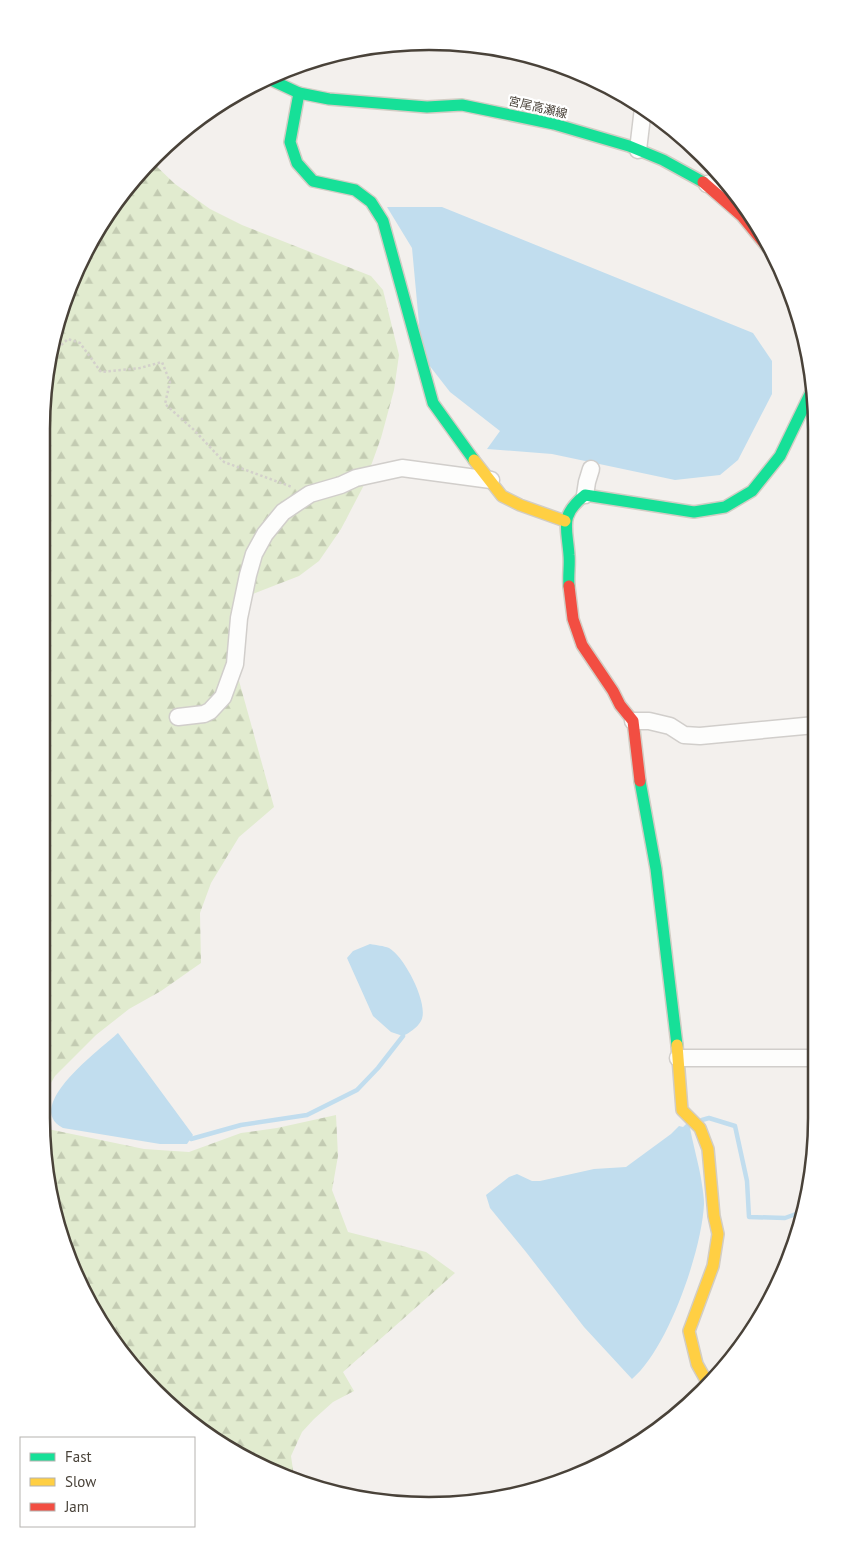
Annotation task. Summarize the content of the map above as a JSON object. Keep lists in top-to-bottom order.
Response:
{
  "streets": {
    "street": ["宮尾高瀬線"]
  },
  "legend": ["Fast", "Slow", "Jam"]
}
